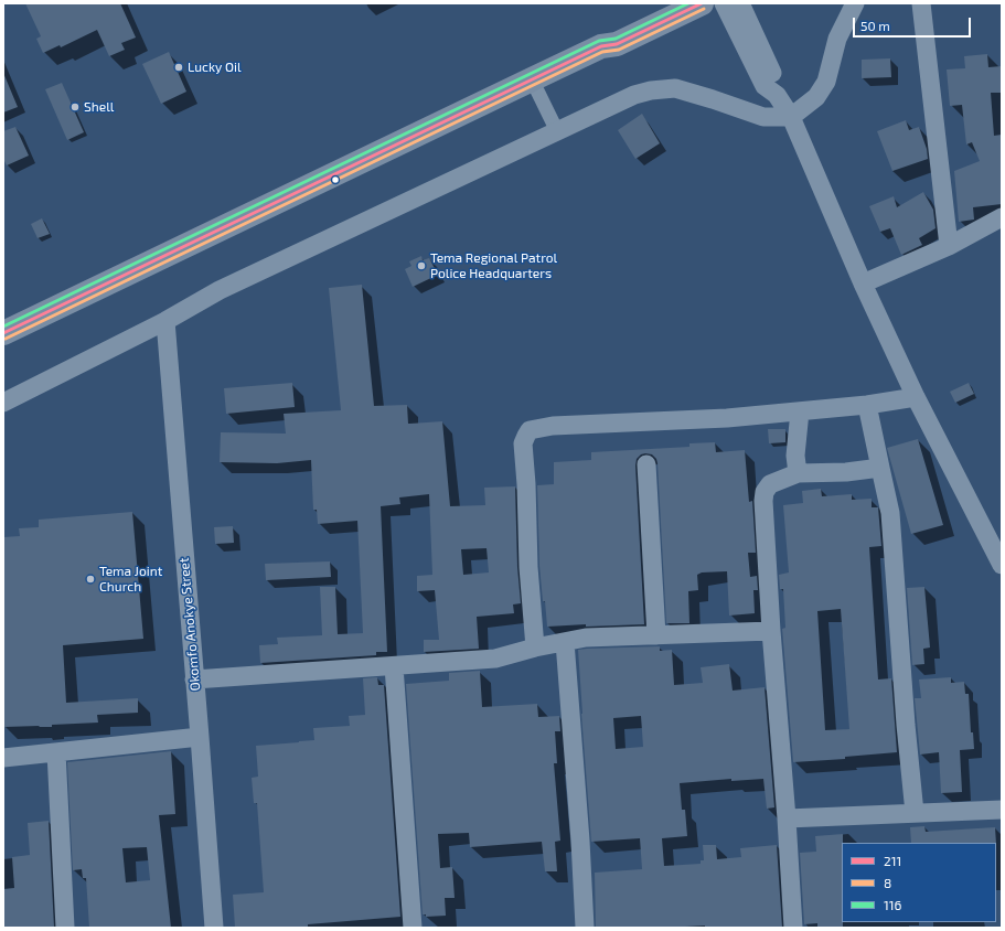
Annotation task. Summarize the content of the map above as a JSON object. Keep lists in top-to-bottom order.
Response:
{
  "streets": {
    "street": ["Okomfo Anokye Street"]
  },
  "places": [
    "Lucky Oil",
    "Shell",
    "Tema Regional Patrol Police Headquarters",
    "Tema Joint Church"
  ],
  "lines": ["transit line 211", "transit line 116", "transit line 8"],
  "legend": ["211", "8", "116"],
  "scale_bar": "50 m"
}
